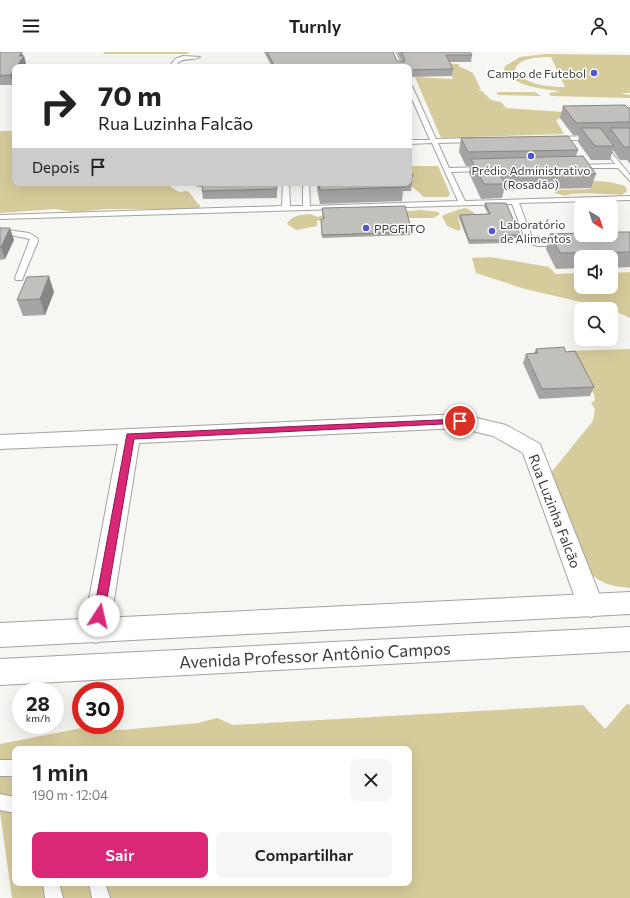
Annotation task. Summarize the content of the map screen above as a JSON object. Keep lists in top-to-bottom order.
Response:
{
  "streets": {
    "street": ["Rua Luzinha Falcão", "Avenida Professor Antônio Campos"]
  },
  "places": [
    "Campo de Futebol",
    "Prédio Administrativo (Rosadão)",
    "PPGFITO",
    "Laboratório de Alimentos"
  ],
  "north": "bottom right",
  "page": {
    "header": "Turnly",
    "turn": ["70 m", "Rua Luzinha Falcão"],
    "then": "Depois",
    "speed": "28 km/h",
    "limit": "30",
    "heading": ["1 min", "190 m · 12:04"],
    "buttons": ["Sair", "Compartilhar"]
  }
}
